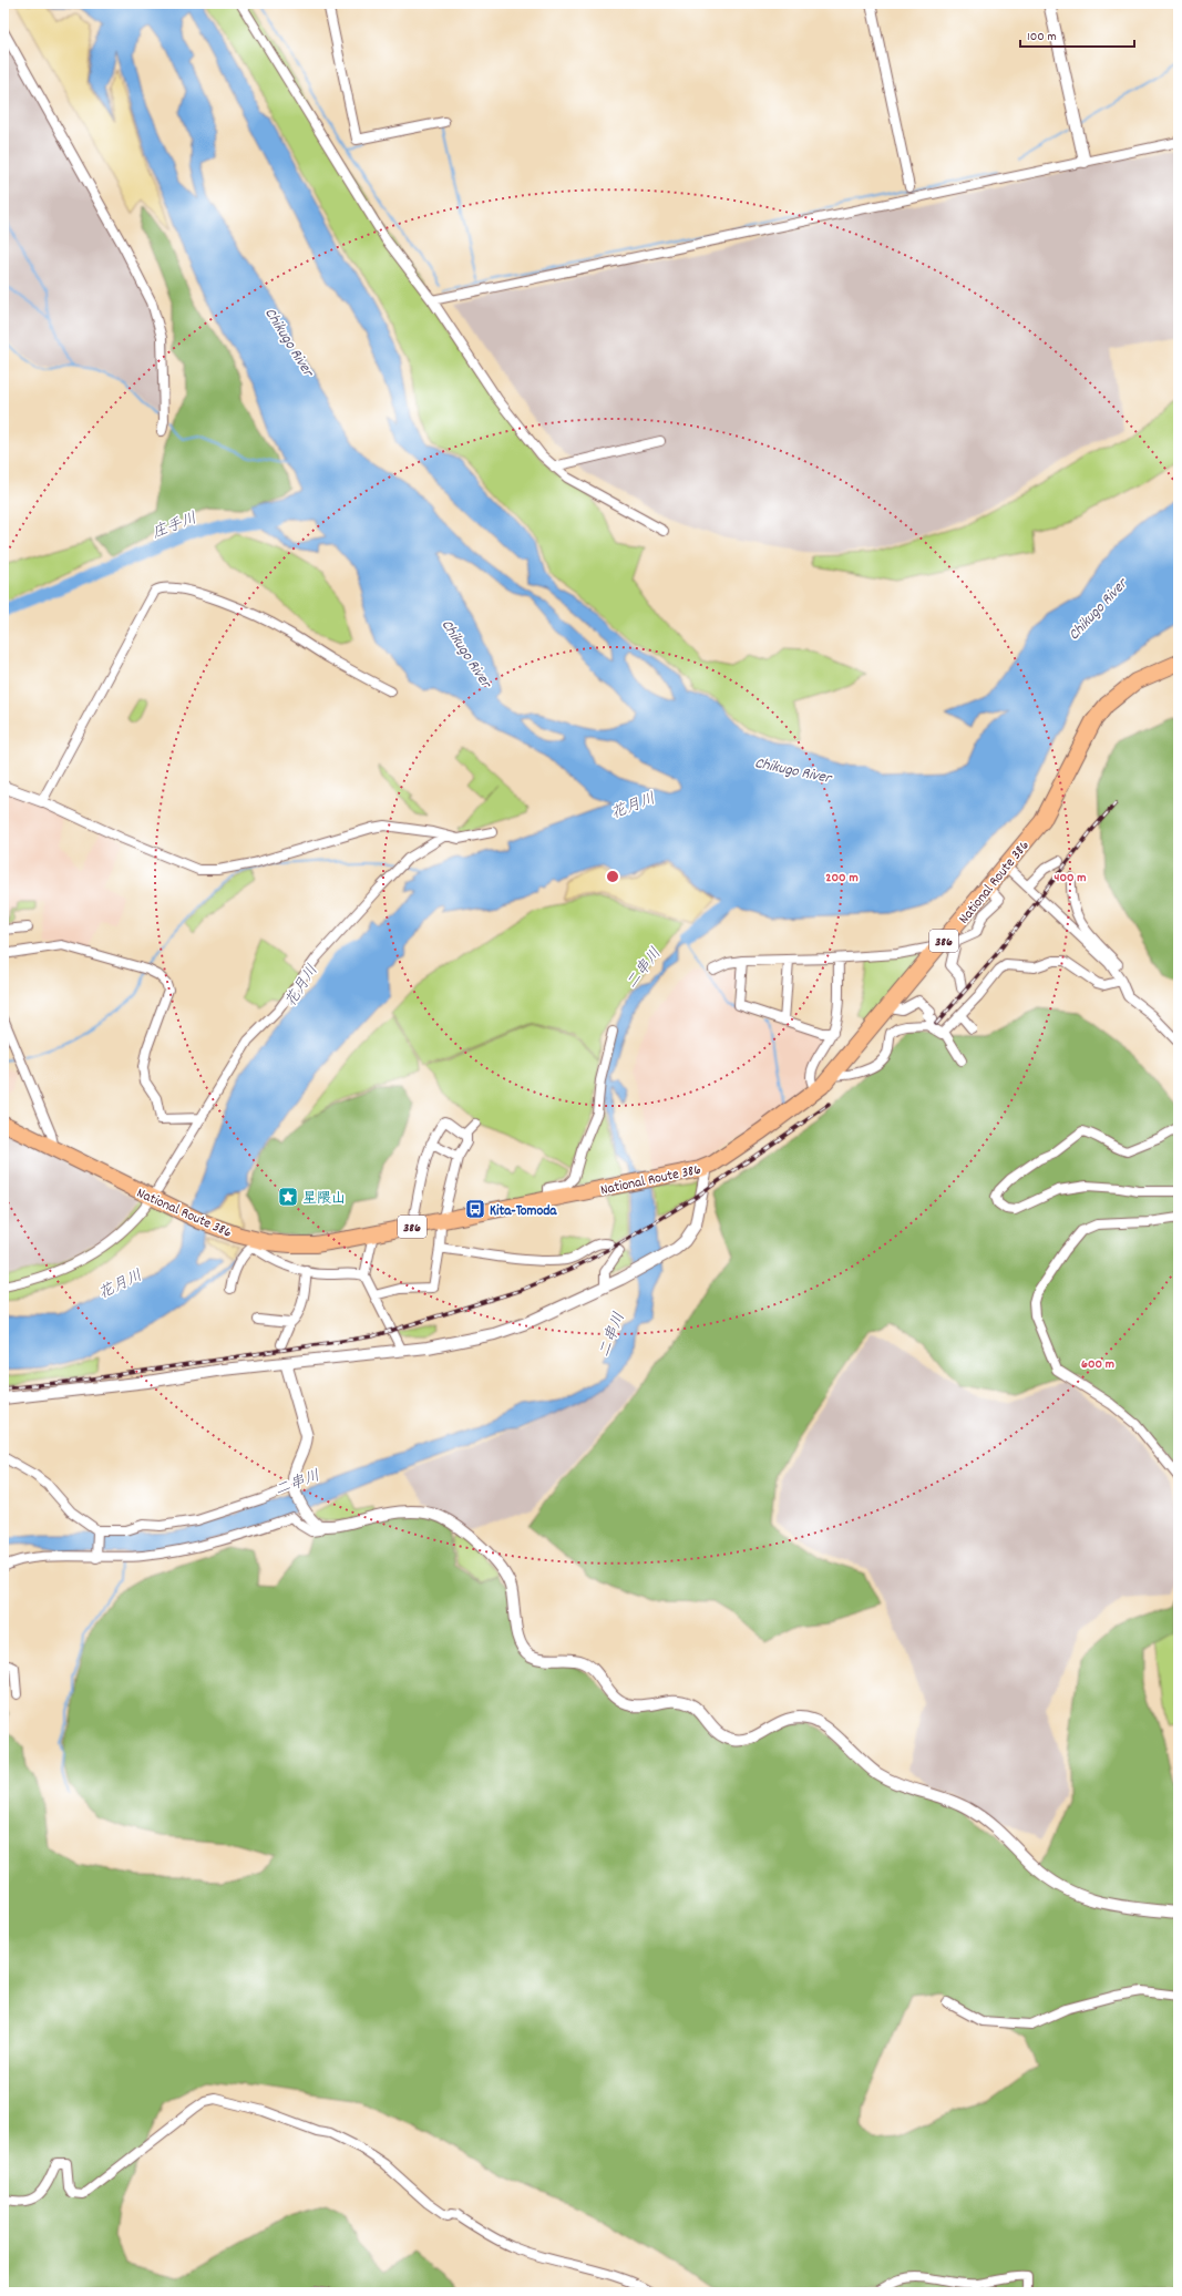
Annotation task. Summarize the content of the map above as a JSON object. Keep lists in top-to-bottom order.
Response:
{
  "streets": {
    "highway": ["National Route 386", "386"]
  },
  "water": [
    "Chikugo River",
    "庄手川",
    "花月川",
    "二串川"
  ],
  "places": {
    "place": ["星隈山"],
    "bus stop": ["Kita-Tomoda"]
  },
  "scale_bar": "100 m",
  "rings": ["200 m", "400 m", "600 m"]
}
